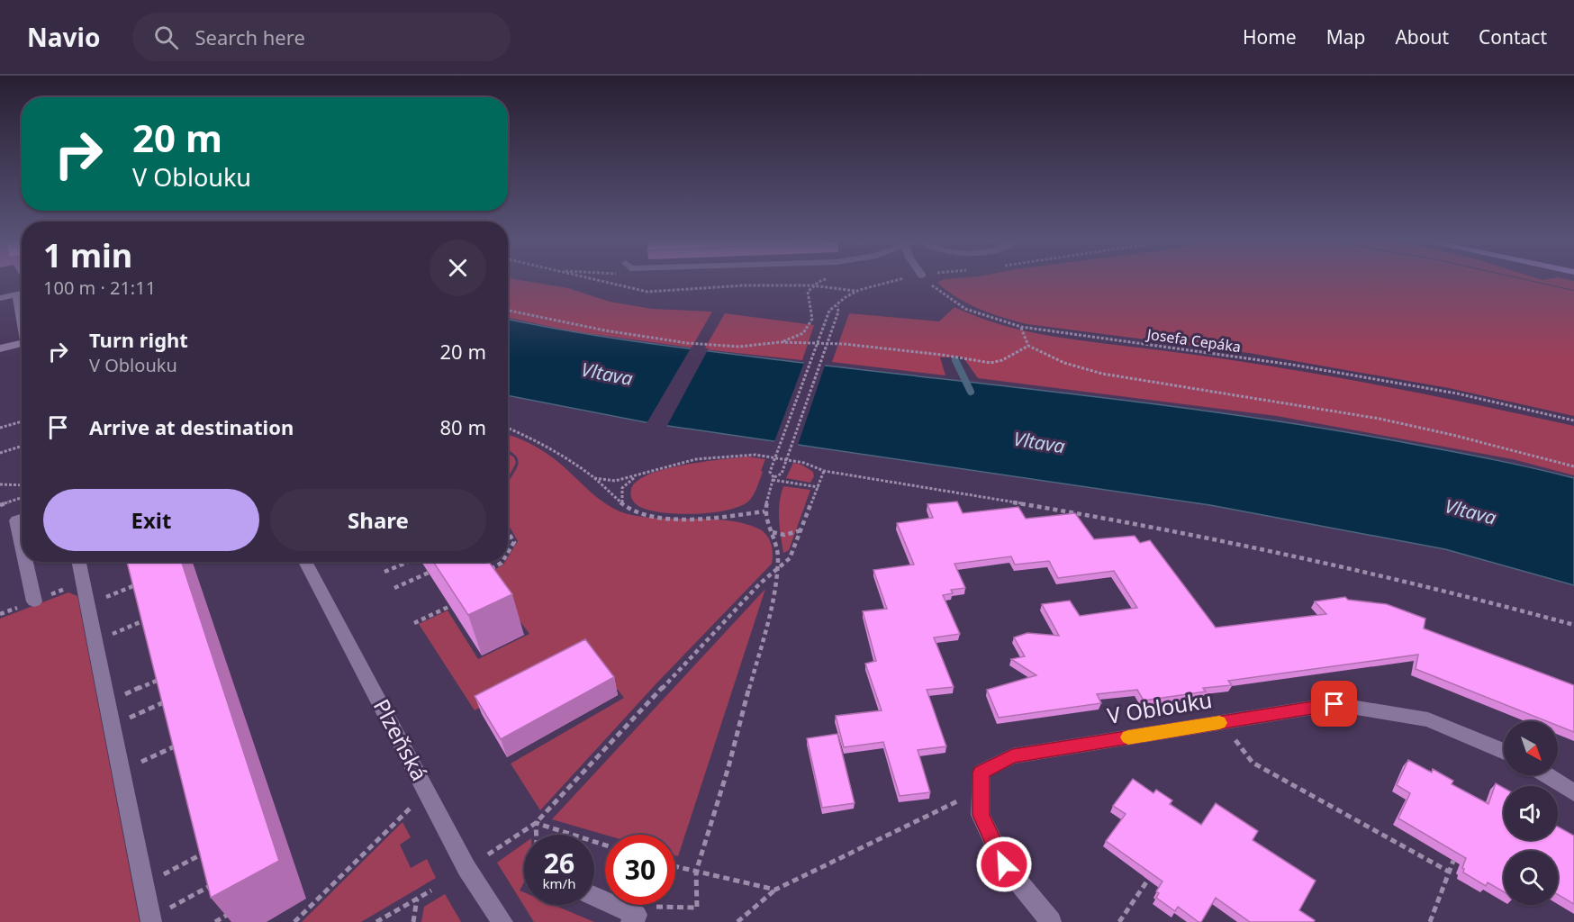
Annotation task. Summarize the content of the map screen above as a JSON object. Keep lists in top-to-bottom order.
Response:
{
  "streets": {
    "street": ["V Oblouku", "Plzeňská"],
    "path": ["Josefa Cepáka"]
  },
  "water": ["Vltava"],
  "north": "bottom right",
  "page": {
    "header": "Navio",
    "search": "Search here",
    "nav": [
      "Home",
      "Map",
      "About",
      "Contact"
    ],
    "turn": ["20 m", "V Oblouku"],
    "heading": ["1 min", "100 m · 21:11"],
    "list": [
      {
        "name": "Turn right",
        "note": "V Oblouku",
        "value": "20 m"
      },
      {
        "name": "Arrive at destination",
        "value": "80 m"
      }
    ],
    "buttons": ["Exit", "Share"],
    "speed": "26 km/h",
    "limit": "30"
  }
}
